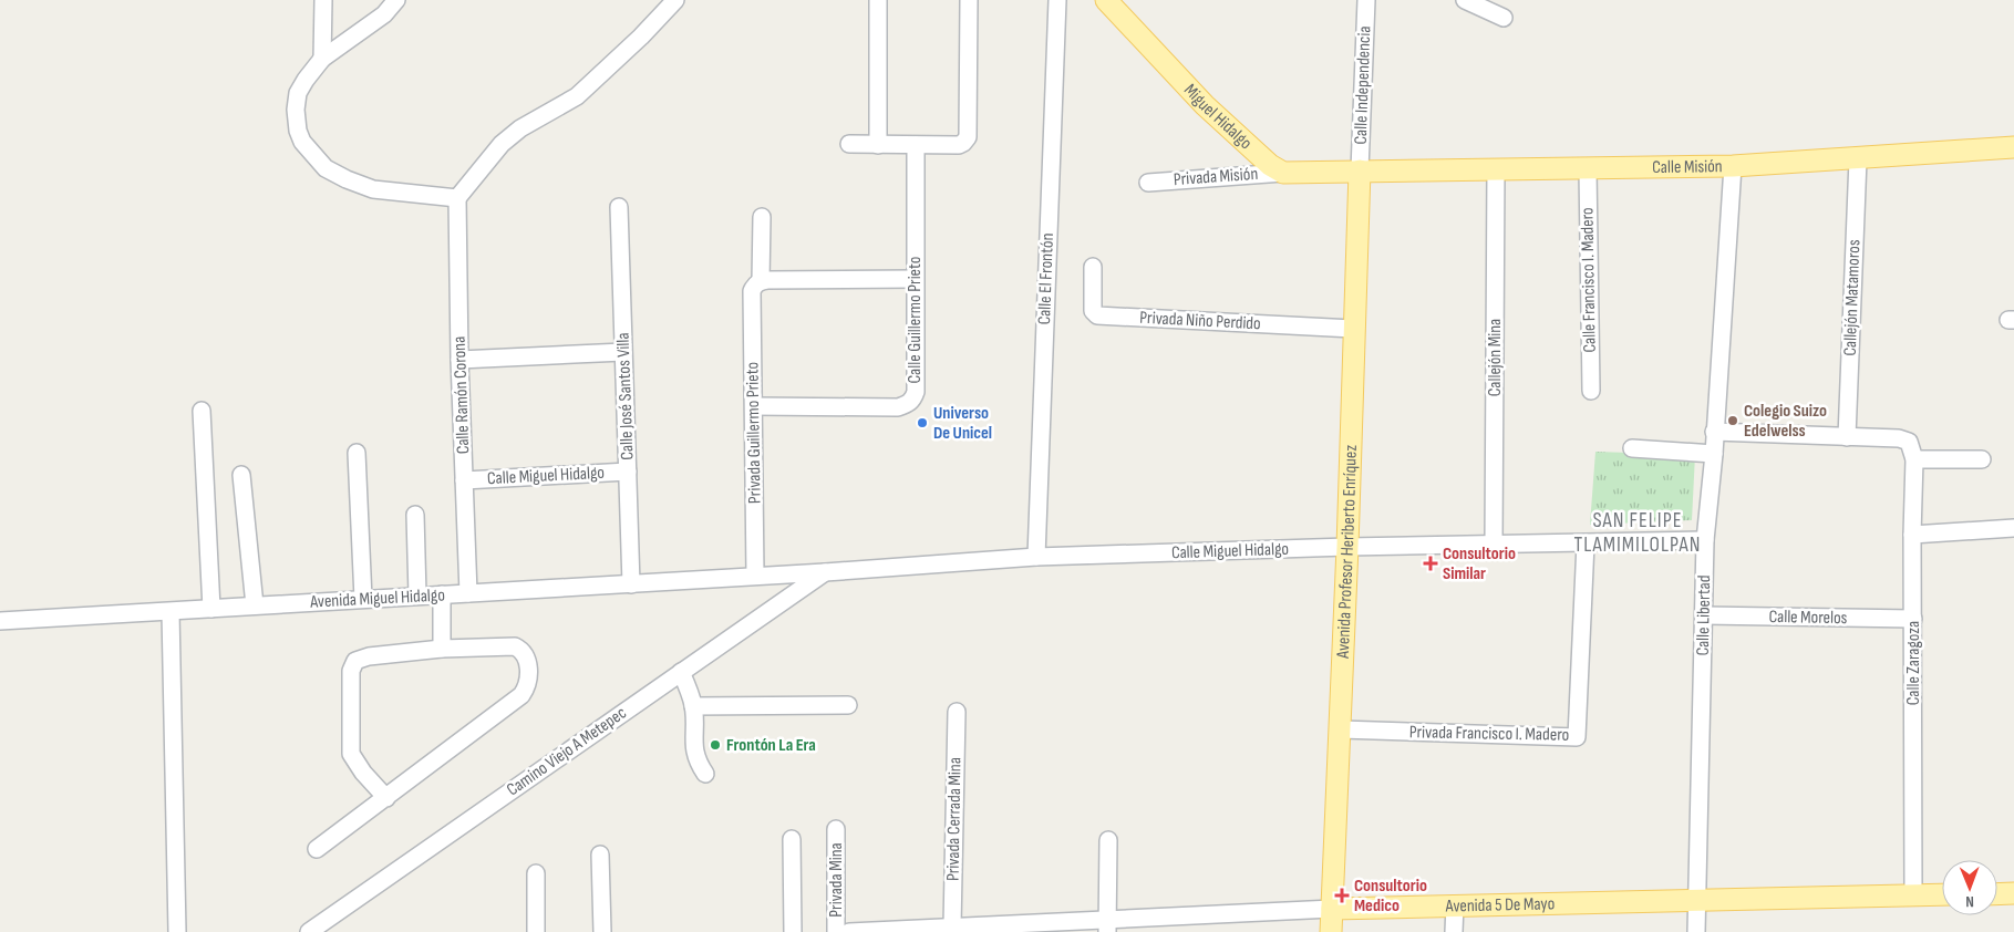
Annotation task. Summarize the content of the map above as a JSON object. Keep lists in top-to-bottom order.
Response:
{
  "streets": {
    "main road": [
      "Miguel Hidalgo",
      "Calle Misión",
      "Avenida Profesor Heriberto Enríquez",
      "Avenida 5 De Mayo"
    ],
    "street": [
      "Calle Independencia",
      "Privada Misión",
      "Calle El Frontón",
      "Calle Francisco I. Madero",
      "Callejón Matamoros",
      "Calle Guillermo Prieto",
      "Privada Niño Perdido",
      "Callejón Mina",
      "Calle Ramón Corona",
      "Calle José Santos Villa",
      "Privada Guillermo Prieto",
      "Calle Miguel Hidalgo",
      "Avenida Miguel Hidalgo",
      "Calle Libertad",
      "Calle Morelos",
      "Calle Zaragoza",
      "Privada Francisco I. Madero",
      "Camino Viejo A Metepec",
      "Privada Cerrada Mina",
      "Privada Mina"
    ]
  },
  "crossings": [
    ["Calle Independencia", "Calle Misión"],
    ["Calle Independencia", "Avenida Profesor Heriberto Enríquez"],
    ["Miguel Hidalgo", "Privada Misión"],
    ["Calle Misión", "Calle Francisco I. Madero"],
    ["Calle Misión", "Callejón Matamoros"],
    ["Calle Misión", "Callejón Mina"],
    ["Calle Misión", "Avenida Profesor Heriberto Enríquez"],
    ["Calle Misión", "Calle Libertad"],
    ["Calle El Frontón", "Calle Miguel Hidalgo"],
    ["Calle Guillermo Prieto", "Privada Guillermo Prieto"],
    ["Privada Niño Perdido", "Avenida Profesor Heriberto Enríquez"],
    ["Callejón Mina", "Calle Miguel Hidalgo"],
    ["Calle Ramón Corona", "Calle Miguel Hidalgo"],
    ["Calle Ramón Corona", "Avenida Miguel Hidalgo"],
    ["Calle José Santos Villa", "Calle Miguel Hidalgo"],
    ["Calle José Santos Villa", "Avenida Miguel Hidalgo"],
    ["Privada Guillermo Prieto", "Calle Miguel Hidalgo"],
    ["Privada Guillermo Prieto", "Avenida Miguel Hidalgo"],
    ["Calle Miguel Hidalgo", "Avenida Profesor Heriberto Enríquez"],
    ["Calle Miguel Hidalgo", "Avenida Miguel Hidalgo"],
    ["Calle Miguel Hidalgo", "Calle Libertad"],
    ["Calle Miguel Hidalgo", "Privada Francisco I. Madero"],
    ["Calle Miguel Hidalgo", "Camino Viejo A Metepec"],
    ["Avenida Profesor Heriberto Enríquez", "Privada Francisco I. Madero"],
    ["Avenida Profesor Heriberto Enríquez", "Avenida 5 De Mayo"],
    ["Calle Libertad", "Calle Morelos"],
    ["Calle Libertad", "Avenida 5 De Mayo"],
    ["Calle Morelos", "Calle Zaragoza"],
    ["Calle Zaragoza", "Avenida 5 De Mayo"],
    ["Privada Cerrada Mina", "Avenida 5 De Mayo"]
  ],
  "districts": ["SAN FELIPE TLAMIMILOLPAN"],
  "places": {
    "other": ["Colegio Suizo Edelwelss", "Universo De Unicel", "Frontón La Era"],
    "health": ["Consultorio Similar", "Consultorio Medico"]
  },
  "north": "bottom"
}
